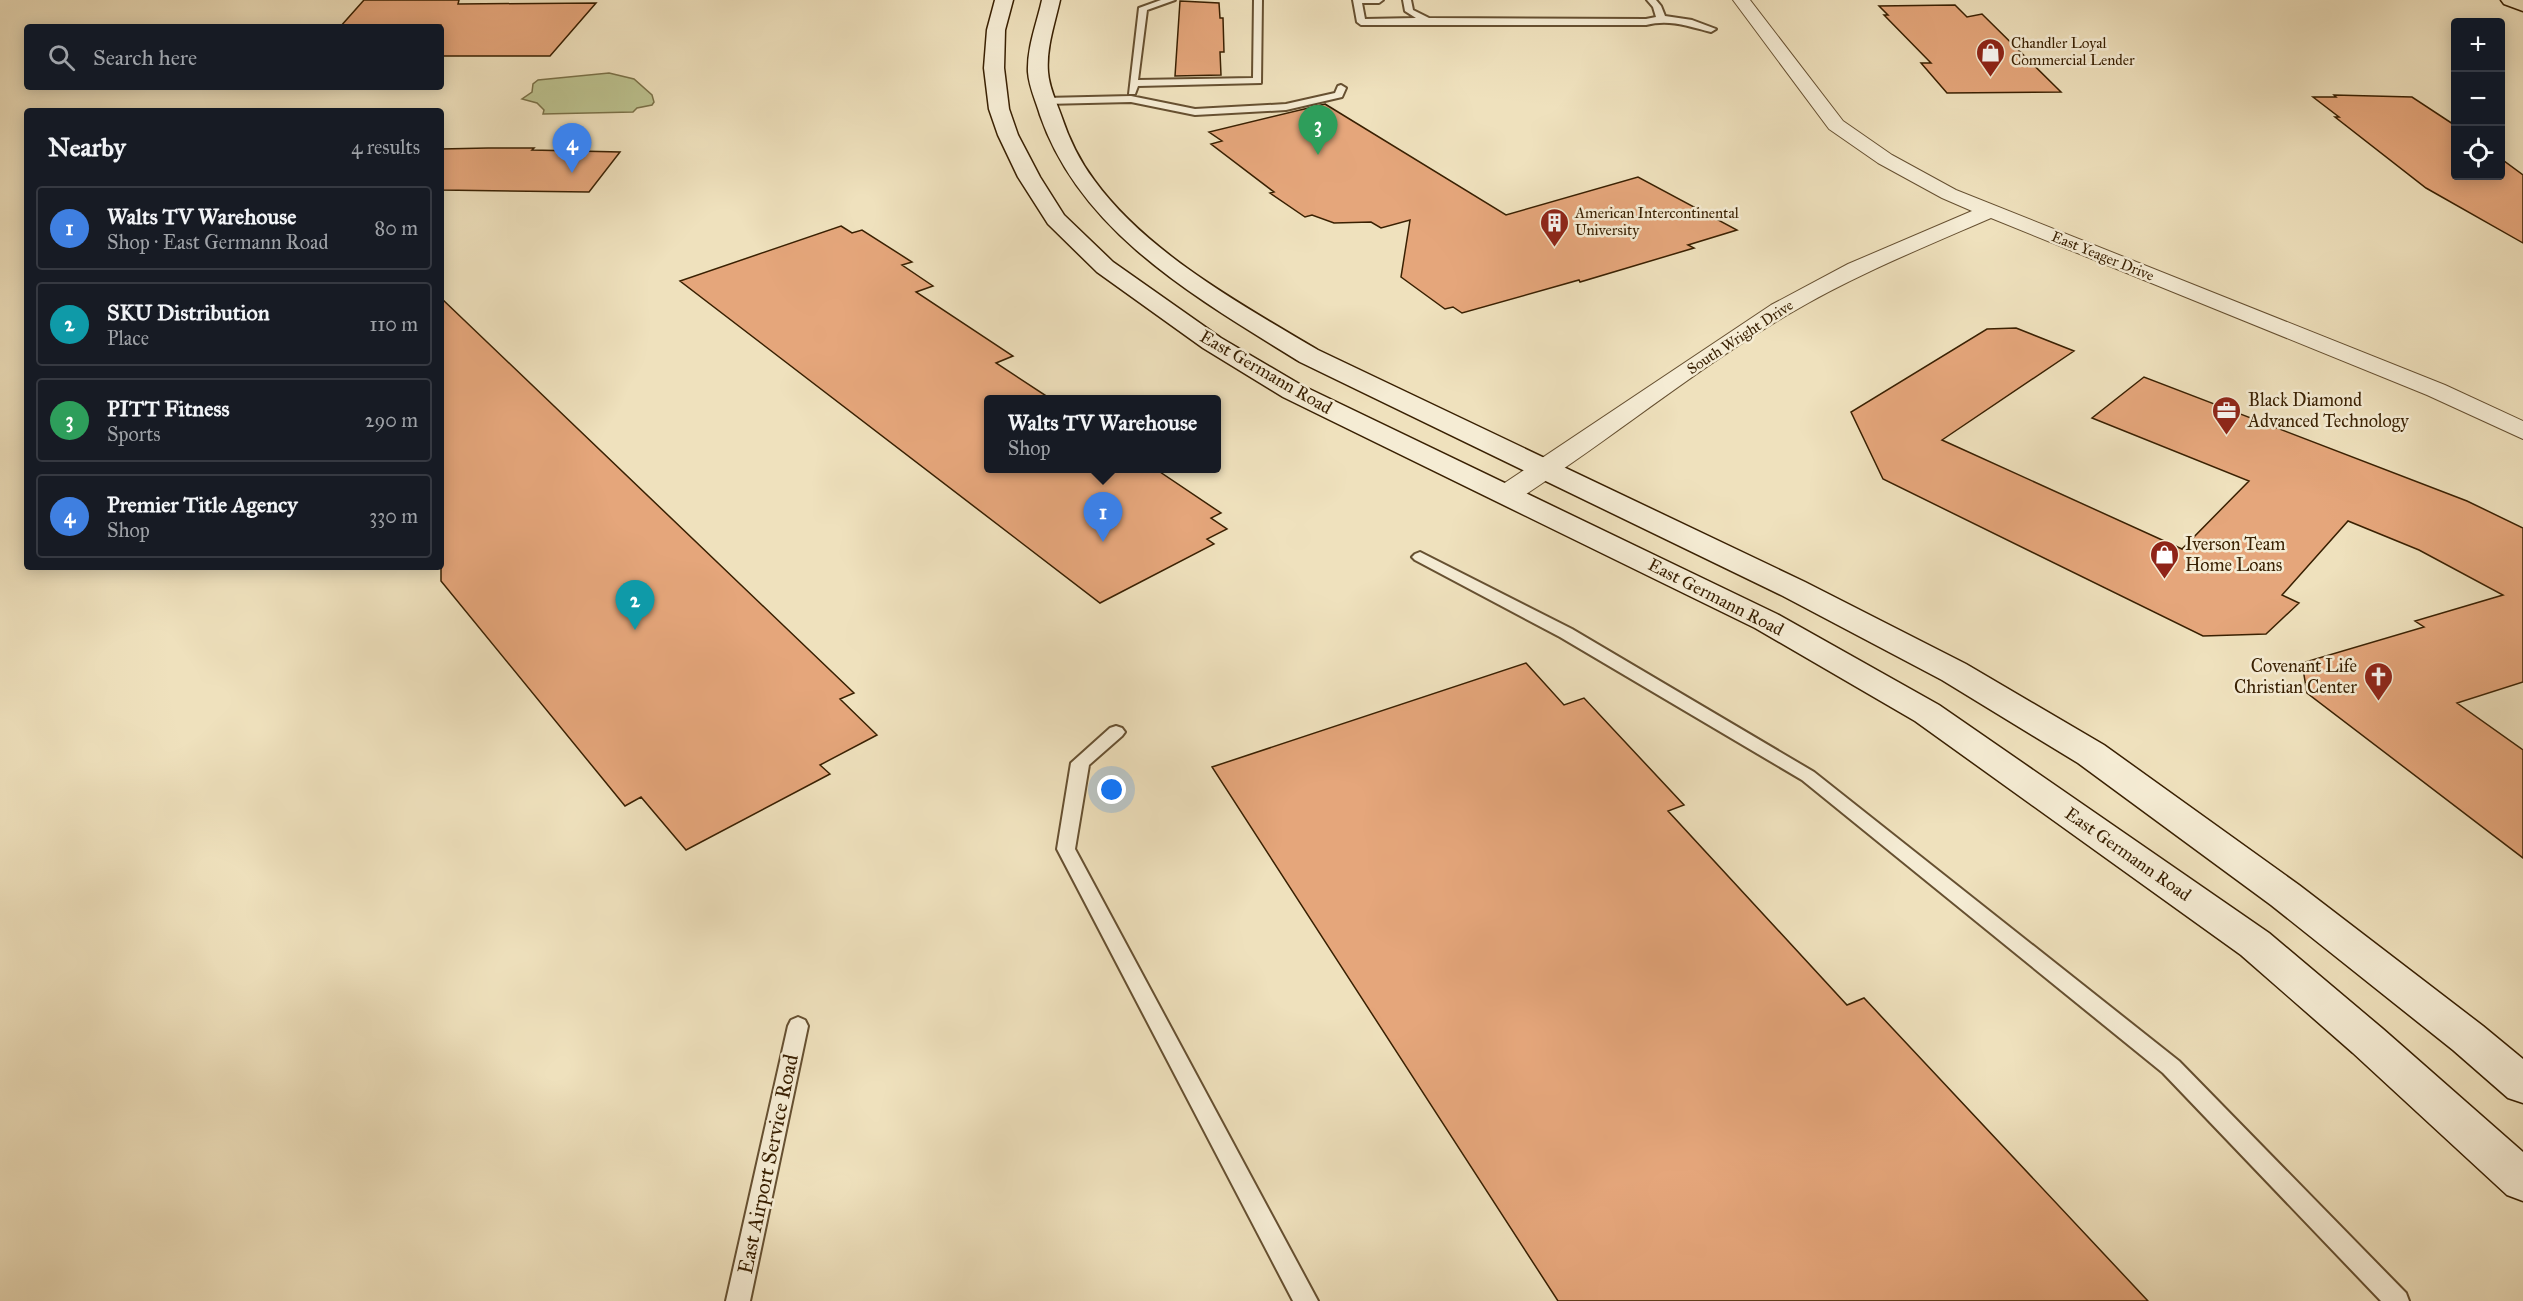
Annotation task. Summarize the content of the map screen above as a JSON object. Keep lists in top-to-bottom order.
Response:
{
  "streets": {
    "main road": ["East Germann Road"],
    "street": ["East Yeager Drive", "South Wright Drive"],
    "lane": ["East Airport Service Road"]
  },
  "crossings": [
    ["East Yeager Drive", "South Wright Drive"],
    ["South Wright Drive", "East Germann Road"]
  ],
  "places": {
    "shop": ["Chandler Loyal Commercial Lender", "Iverson Team Home Loans"],
    "building": ["American Intercontinental University"],
    "office": ["Black Diamond Advanced Technology"],
    "church": ["Covenant Life Christian Center"]
  },
  "page": {
    "map_buttons": ["+", "−"],
    "search": "Search here",
    "pins": [
      "3",
      "4",
      "1",
      "2"
    ],
    "heading": ["Nearby", "4 results"],
    "list": [
      {
        "mark": "1",
        "name": "Walts TV Warehouse",
        "note": "Shop · East Germann Road",
        "value": "80 m"
      },
      {
        "mark": "2",
        "name": "SKU Distribution",
        "note": "Place",
        "value": "110 m"
      },
      {
        "mark": "3",
        "name": "PITT Fitness",
        "note": "Sports",
        "value": "290 m"
      },
      {
        "mark": "4",
        "name": "Premier Title Agency",
        "note": "Shop",
        "value": "330 m"
      }
    ],
    "popup": ["Walts TV Warehouse", "Shop"]
  }
}
